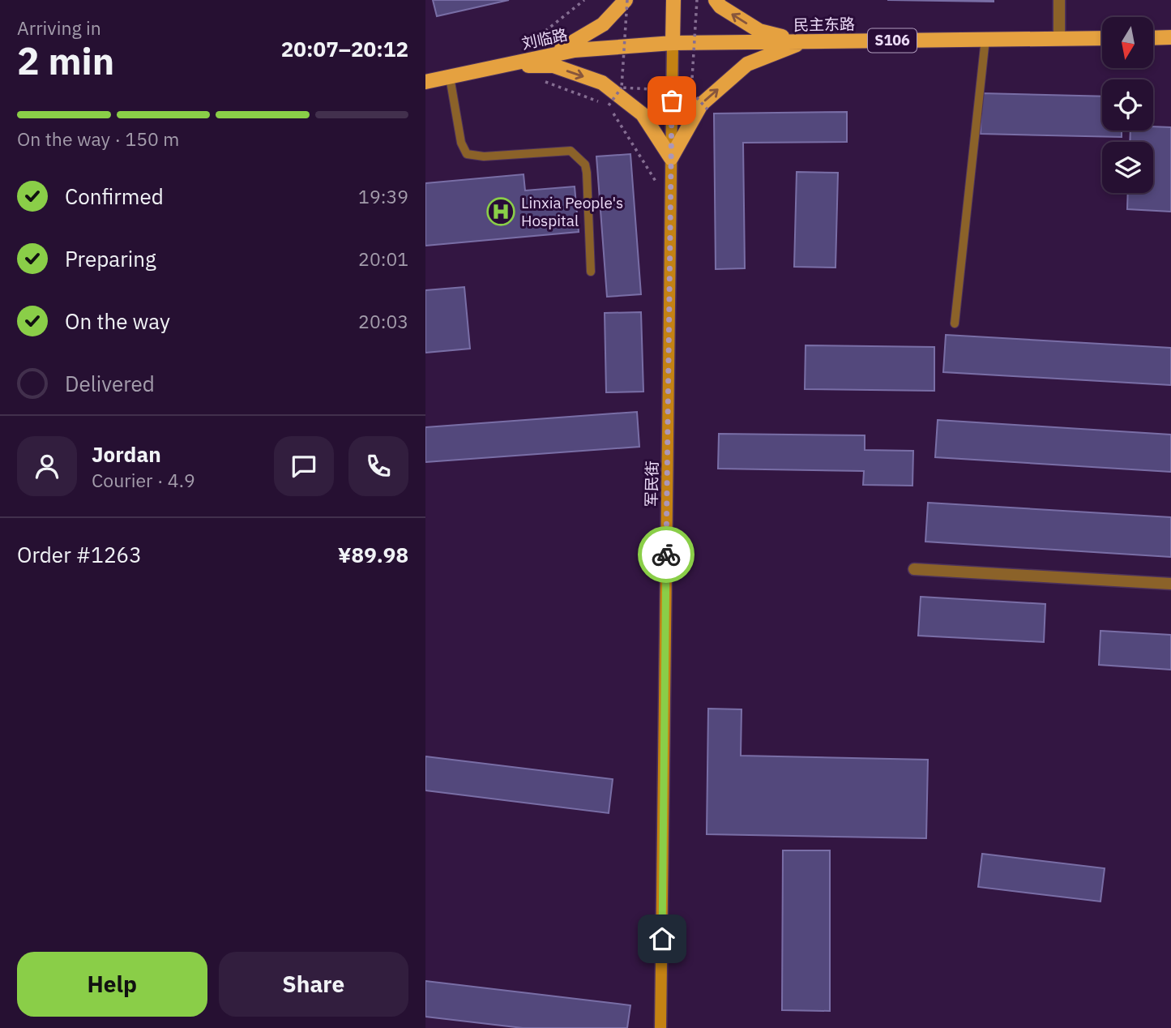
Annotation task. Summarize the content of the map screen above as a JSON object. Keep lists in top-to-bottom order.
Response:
{
  "streets": {
    "main road": [
      "民主东路",
      "刘临路",
      "S106",
      "军民街"
    ]
  },
  "crossings": [
    ["民主东路", "刘临路"],
    ["民主东路", "军民街"],
    ["刘临路", "军民街"]
  ],
  "places": {
    "hospital": ["Linxia People's Hospital"]
  },
  "north": "bottom",
  "page": {
    "heading": ["2 min", "Arriving in", "20:07–20:12"],
    "panel": [
      "Jordan",
      "Courier · 4.9",
      "Order #1263",
      "¥89.98"
    ],
    "bar": "On the way · 150 m",
    "list": [
      ["Confirmed", "19:39"],
      ["Preparing", "20:01"],
      ["On the way", "20:03"],
      "Delivered"
    ],
    "buttons": ["Help", "Share"]
  }
}
